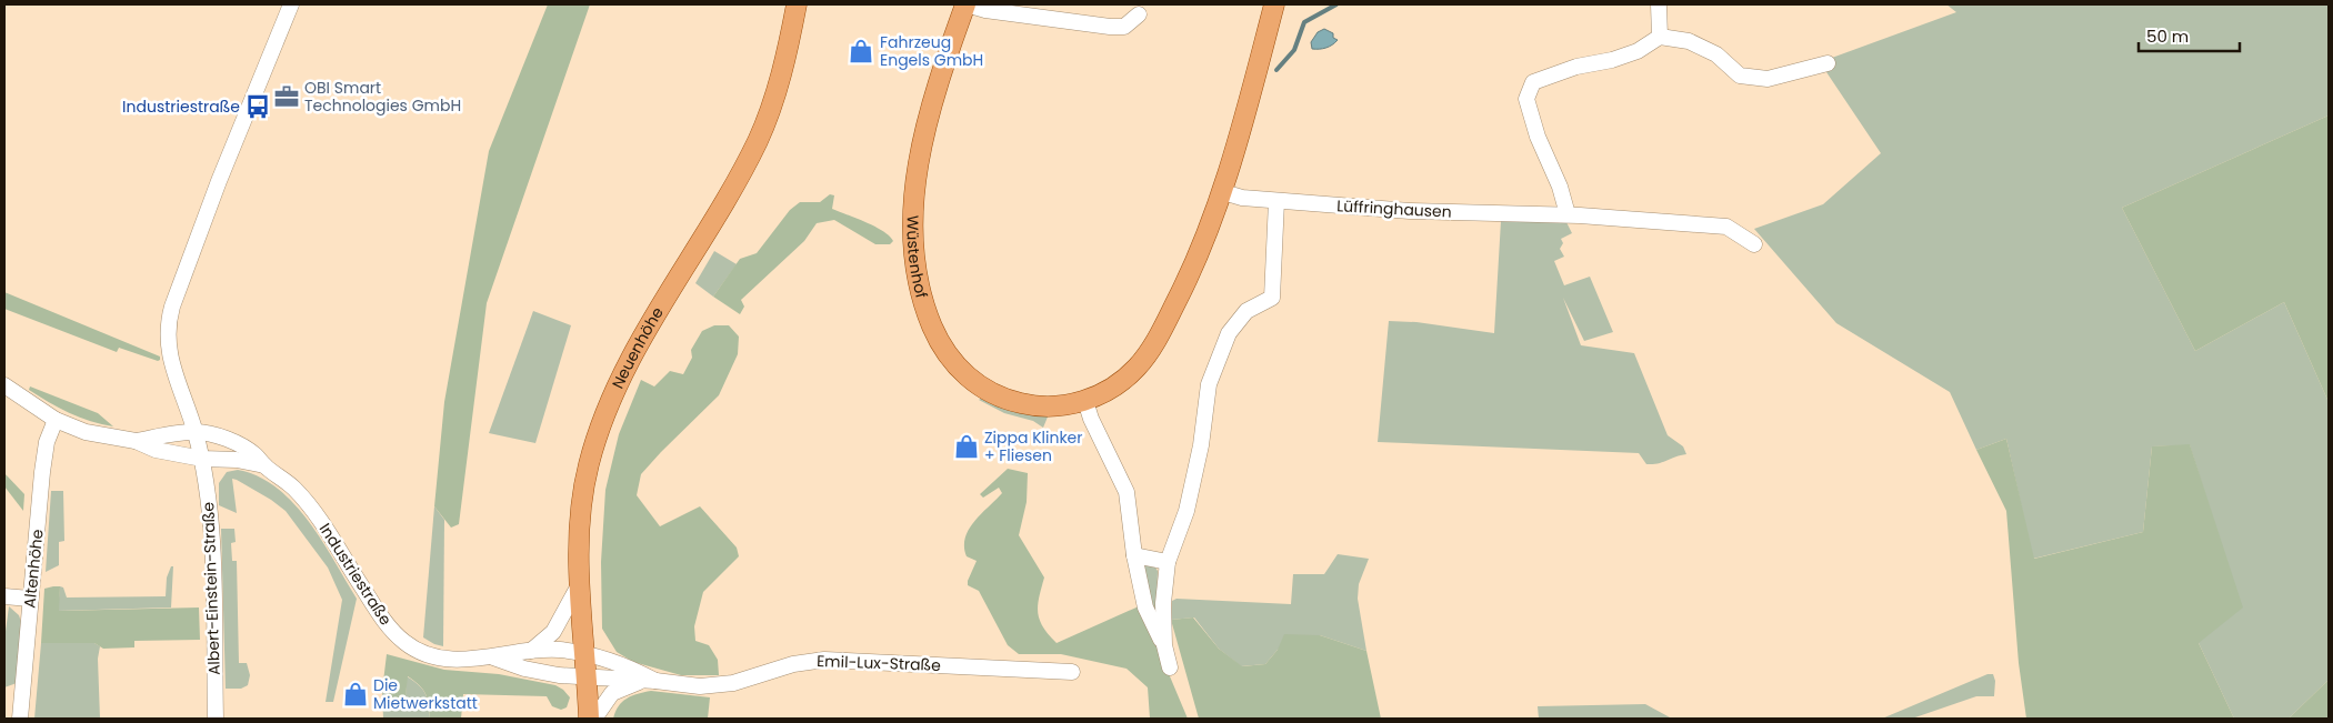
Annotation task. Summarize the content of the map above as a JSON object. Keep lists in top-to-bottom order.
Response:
{
  "streets": {
    "main road": ["Wüstenhof", "Neuenhöhe"],
    "street": [
      "Lüffringhausen",
      "Altenhöhe",
      "Industriestraße",
      "Albert-Einstein-Straße",
      "Emil-Lux-Straße"
    ]
  },
  "crossings": [
    ["Lüffringhausen", "Wüstenhof"],
    ["Neuenhöhe", "Industriestraße"],
    ["Neuenhöhe", "Emil-Lux-Straße"],
    ["Industriestraße", "Albert-Einstein-Straße"],
    ["Industriestraße", "Emil-Lux-Straße"]
  ],
  "places": {
    "shop": ["Fahrzeug Engels GmbH", "Zippa Klinker + Fliesen", "Die Mietwerkstatt"],
    "office": ["OBI Smart Technologies GmbH"],
    "bus stop": ["Industriestraße"]
  },
  "scale_bar": "50 m"
}
